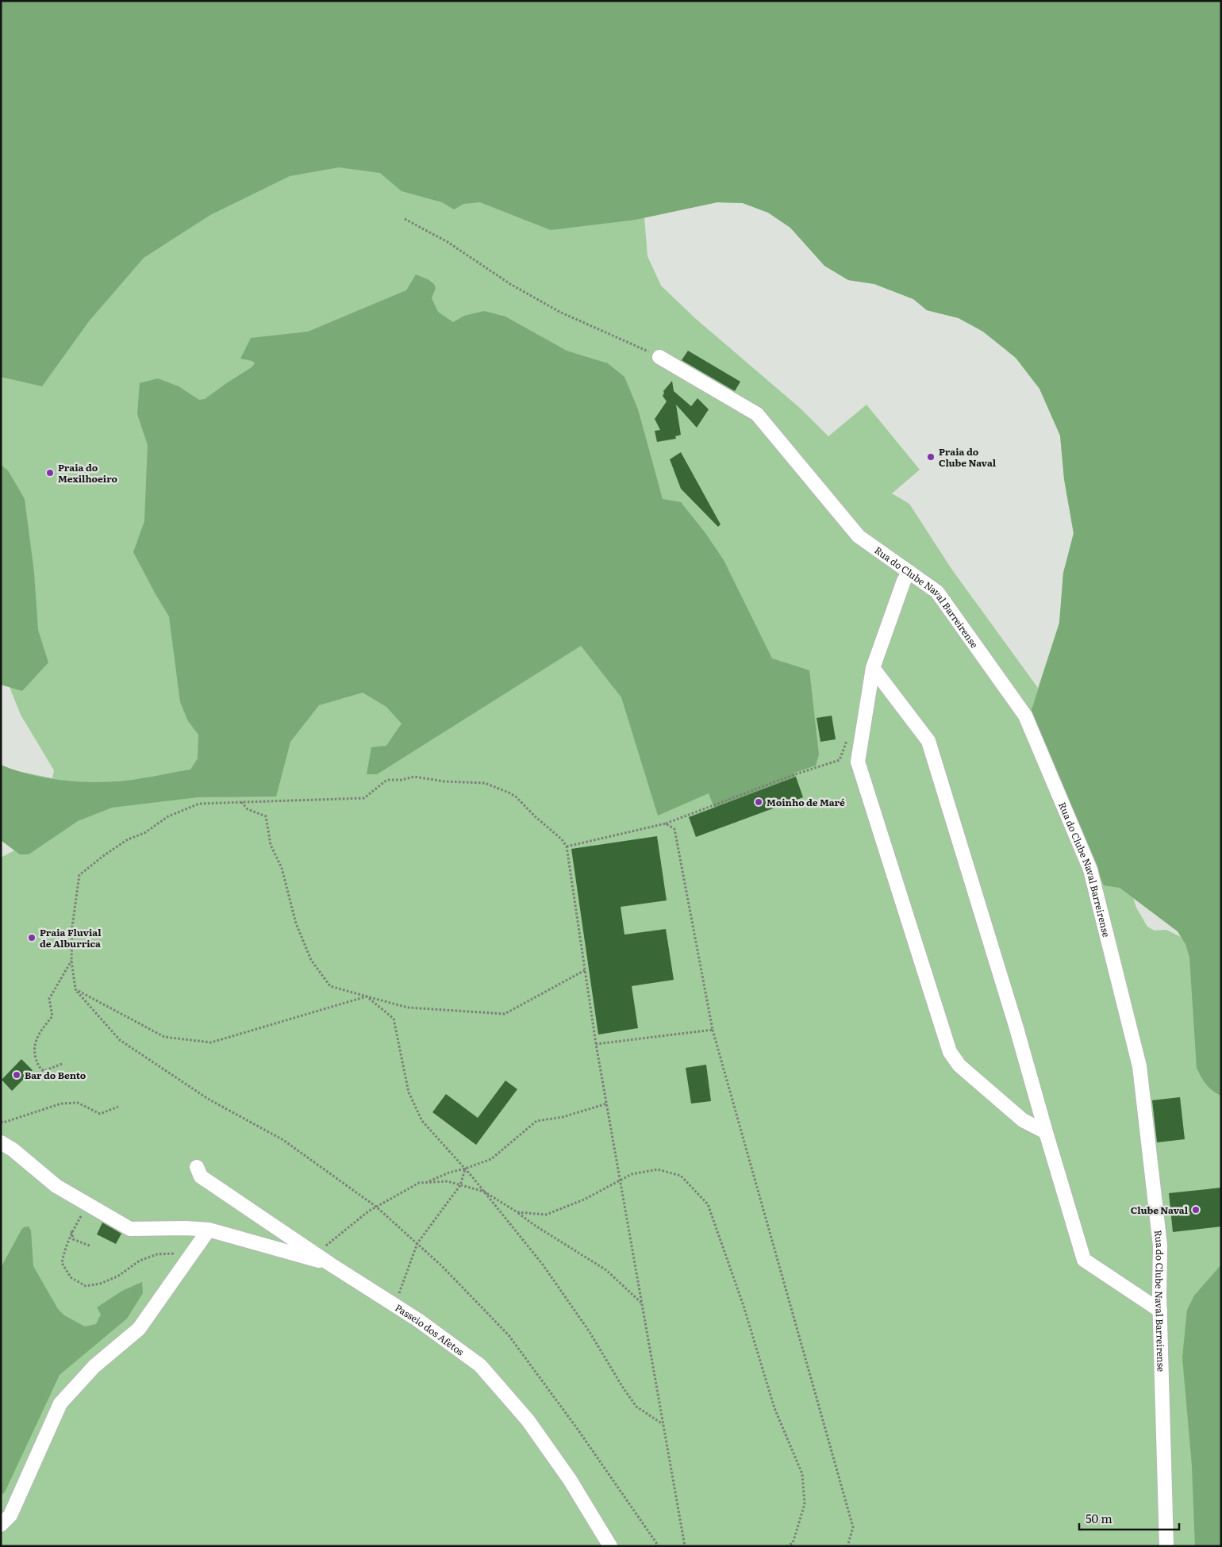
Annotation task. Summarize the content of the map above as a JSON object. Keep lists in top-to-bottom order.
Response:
{
  "streets": {
    "street": ["Rua do Clube Naval Barreirense", "Passeio dos Afetos"]
  },
  "places": [
    "Praia do Clube Naval",
    "Praia do Mexilhoeiro",
    "Moinho de Maré",
    "Praia Fluvial de Alburrica",
    "Bar do Bento",
    "Clube Naval"
  ],
  "scale_bar": "50 m"
}
